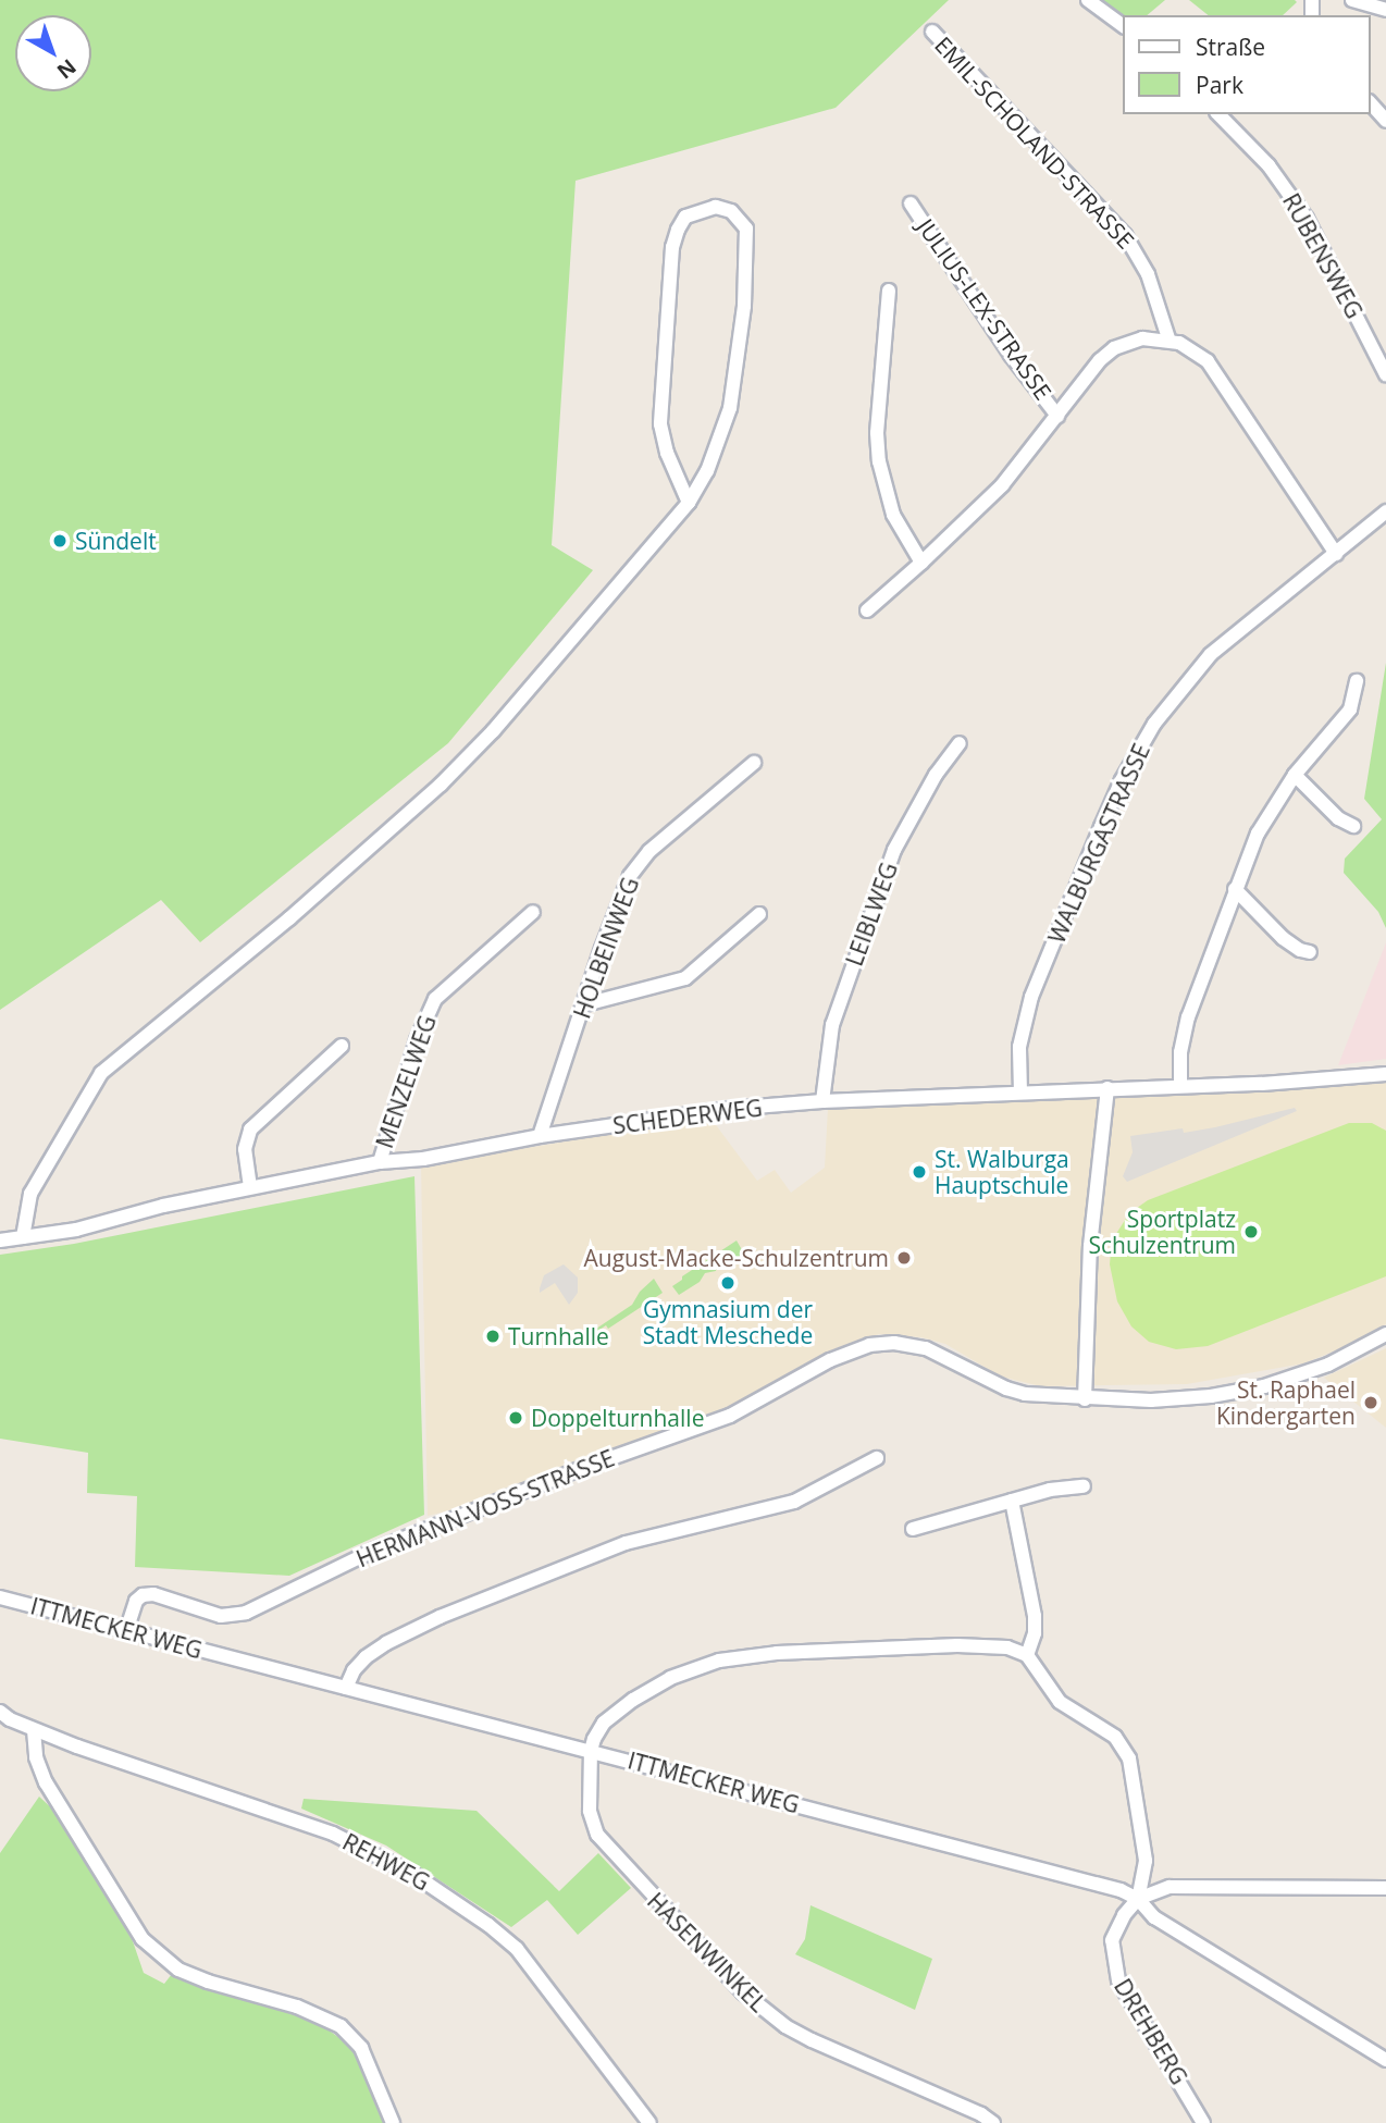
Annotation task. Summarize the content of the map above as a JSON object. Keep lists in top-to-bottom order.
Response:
{
  "streets": {
    "street": [
      "EMIL-SCHOLAND-STRASSE",
      "RUBENSWEG",
      "JULIUS-LEX-STRASSE",
      "WALBURGASTRASSE",
      "LEIBLWEG",
      "HOLBEINWEG",
      "MENZELWEG",
      "SCHEDERWEG",
      "HERMANN-VOSS-STRASSE",
      "ITTMECKER WEG",
      "REHWEG",
      "HASENWINKEL",
      "DREHBERG"
    ]
  },
  "crossings": [
    ["WALBURGASTRASSE", "SCHEDERWEG"],
    ["LEIBLWEG", "SCHEDERWEG"],
    ["HOLBEINWEG", "SCHEDERWEG"],
    ["MENZELWEG", "SCHEDERWEG"],
    ["HERMANN-VOSS-STRASSE", "ITTMECKER WEG"],
    ["ITTMECKER WEG", "HASENWINKEL"],
    ["ITTMECKER WEG", "DREHBERG"]
  ],
  "places": [
    "Sündelt",
    "St. Walburga Hauptschule",
    "Sportplatz Schulzentrum",
    "August-Macke-Schulzentrum",
    "Gymnasium der Stadt Meschede",
    "Turnhalle",
    "St. Raphael Kindergarten",
    "Doppelturnhalle"
  ],
  "legend": ["Straße", "Park"],
  "north": "bottom right"
}
